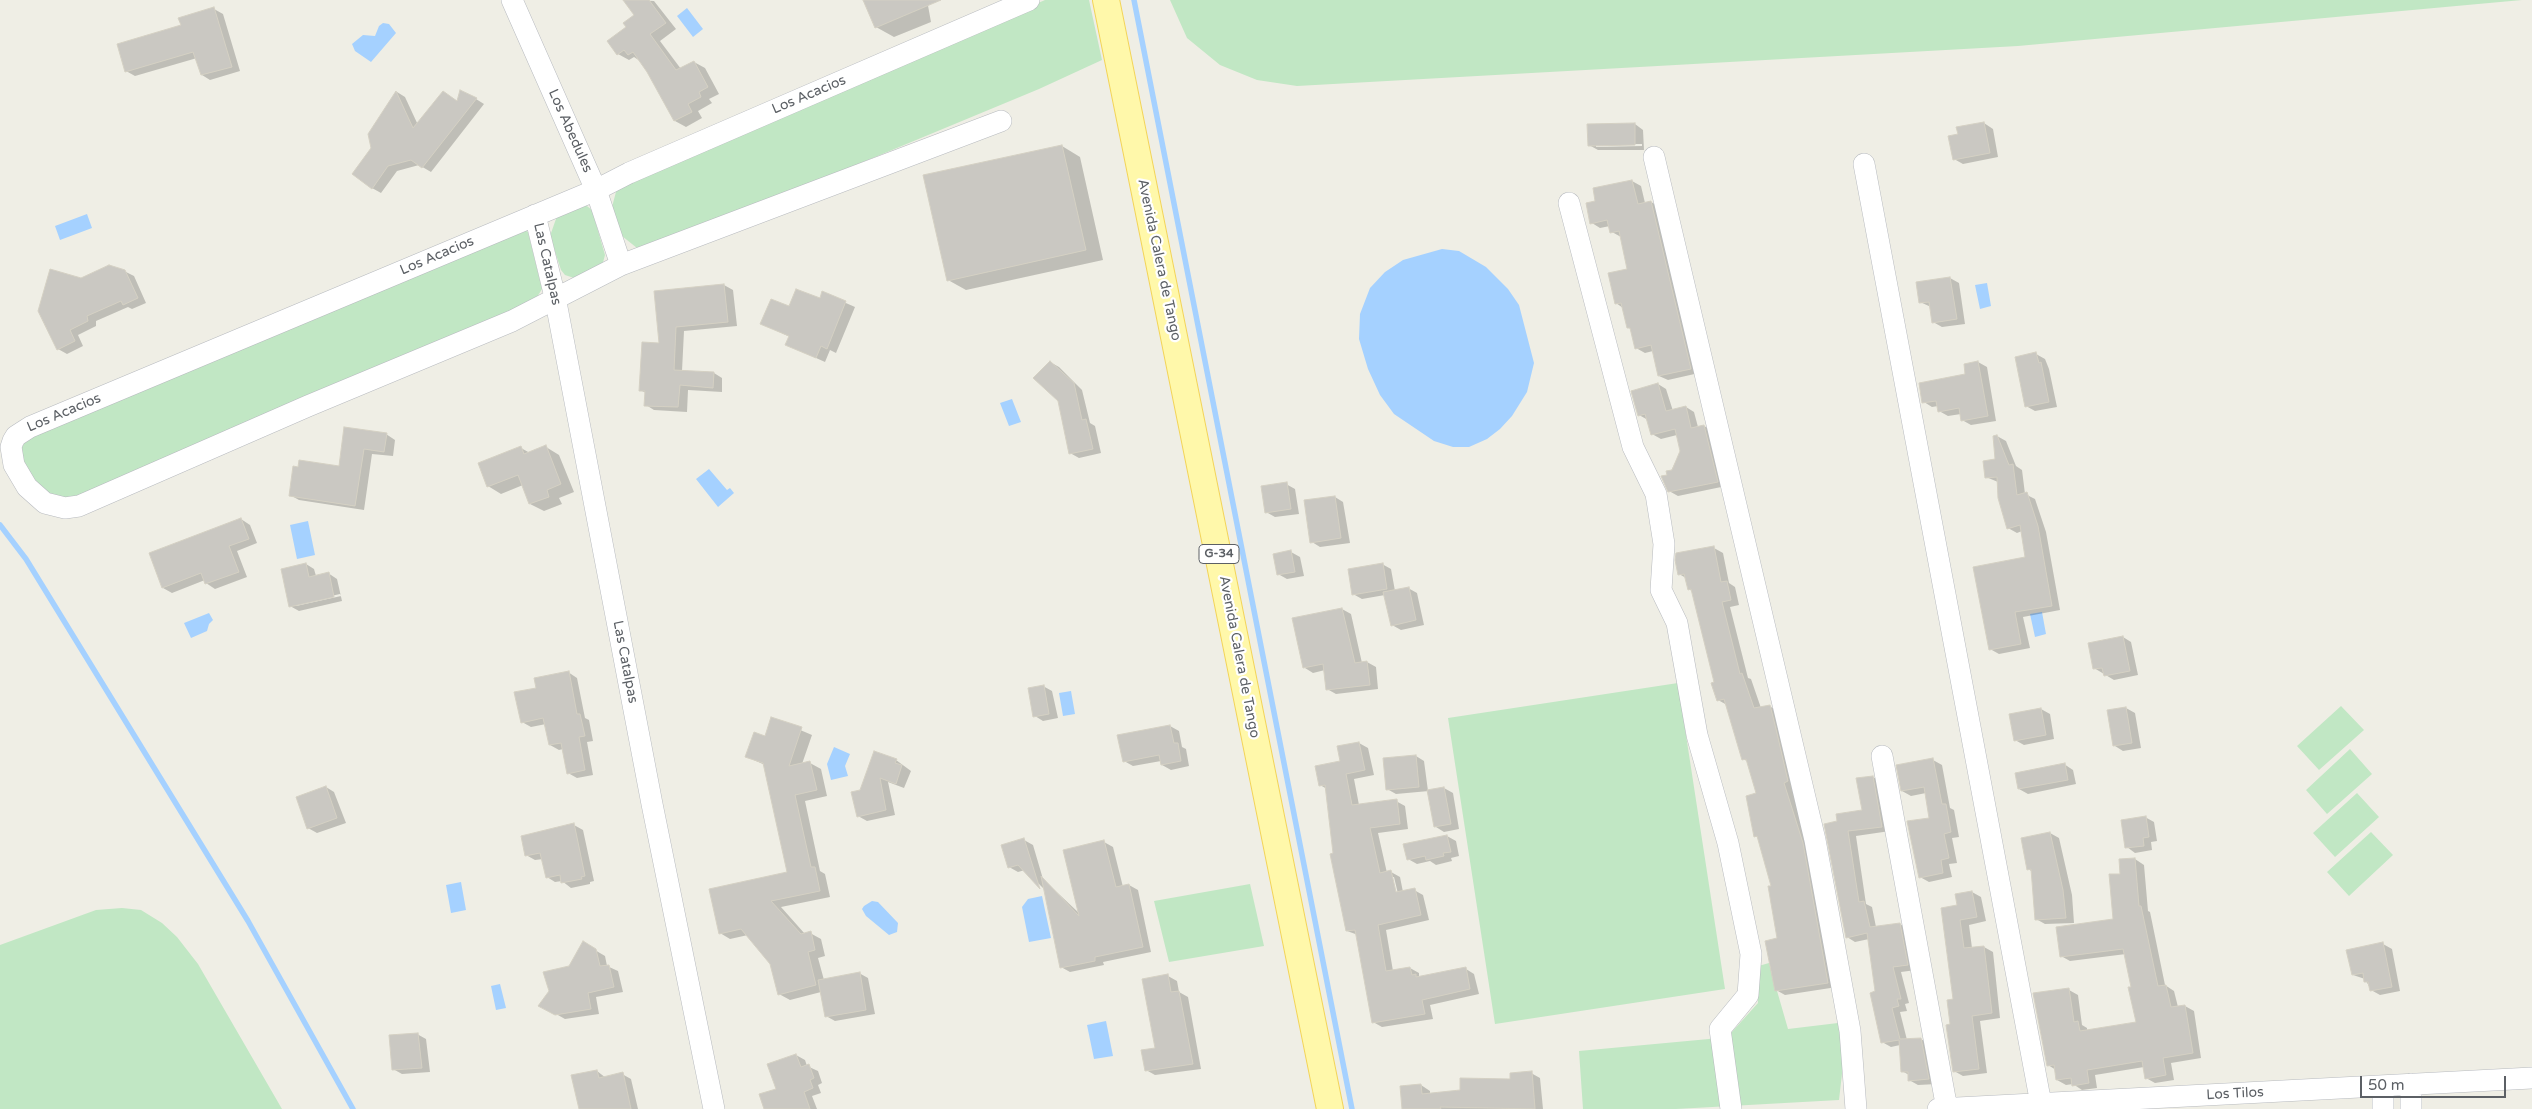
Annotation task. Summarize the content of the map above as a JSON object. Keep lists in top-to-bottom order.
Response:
{
  "streets": {
    "main road": ["Avenida Calera de Tango", "G-34"],
    "street": [
      "Los Acacios",
      "Los Abedules",
      "Las Catalpas",
      "Los Tilos"
    ]
  },
  "crossings": [
    ["Los Acacios", "Los Abedules"],
    ["Los Acacios", "Las Catalpas"]
  ],
  "scale_bar": "50 m"
}
